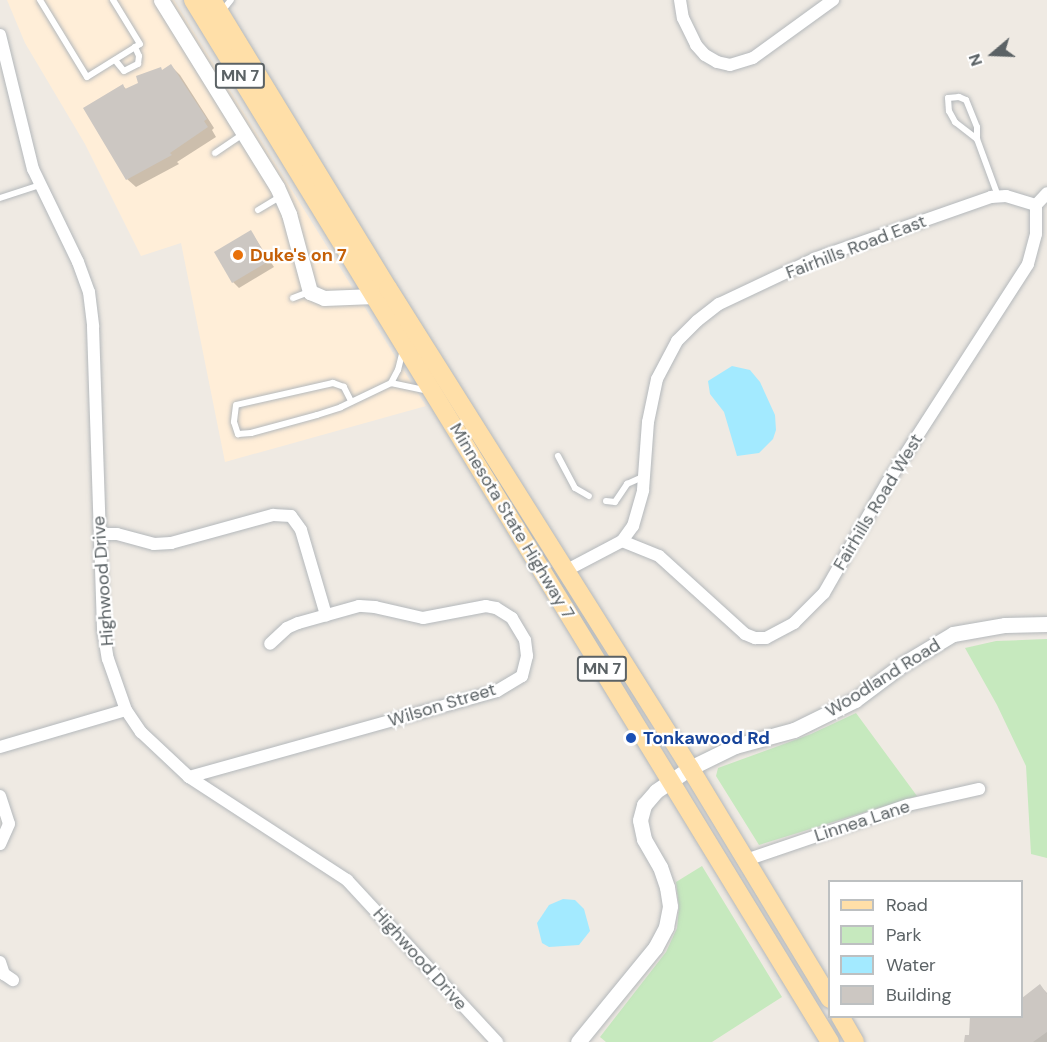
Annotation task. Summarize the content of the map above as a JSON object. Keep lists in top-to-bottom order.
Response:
{
  "streets": {
    "main road": ["MN 7", "Minnesota State Highway 7"],
    "street": [
      "Fairhills Road East",
      "Fairhills Road West",
      "Highwood Drive",
      "Woodland Road",
      "Wilson Street",
      "Linnea Lane"
    ]
  },
  "crossings": [
    ["Fairhills Road East", "Fairhills Road West"],
    ["Minnesota State Highway 7", "Woodland Road"],
    ["Minnesota State Highway 7", "Linnea Lane"],
    ["Highwood Drive", "Wilson Street"]
  ],
  "places": ["Duke's on 7", "Tonkawood Rd"],
  "legend": [
    "Road",
    "Park",
    "Water",
    "Building"
  ],
  "north": "left"
}
